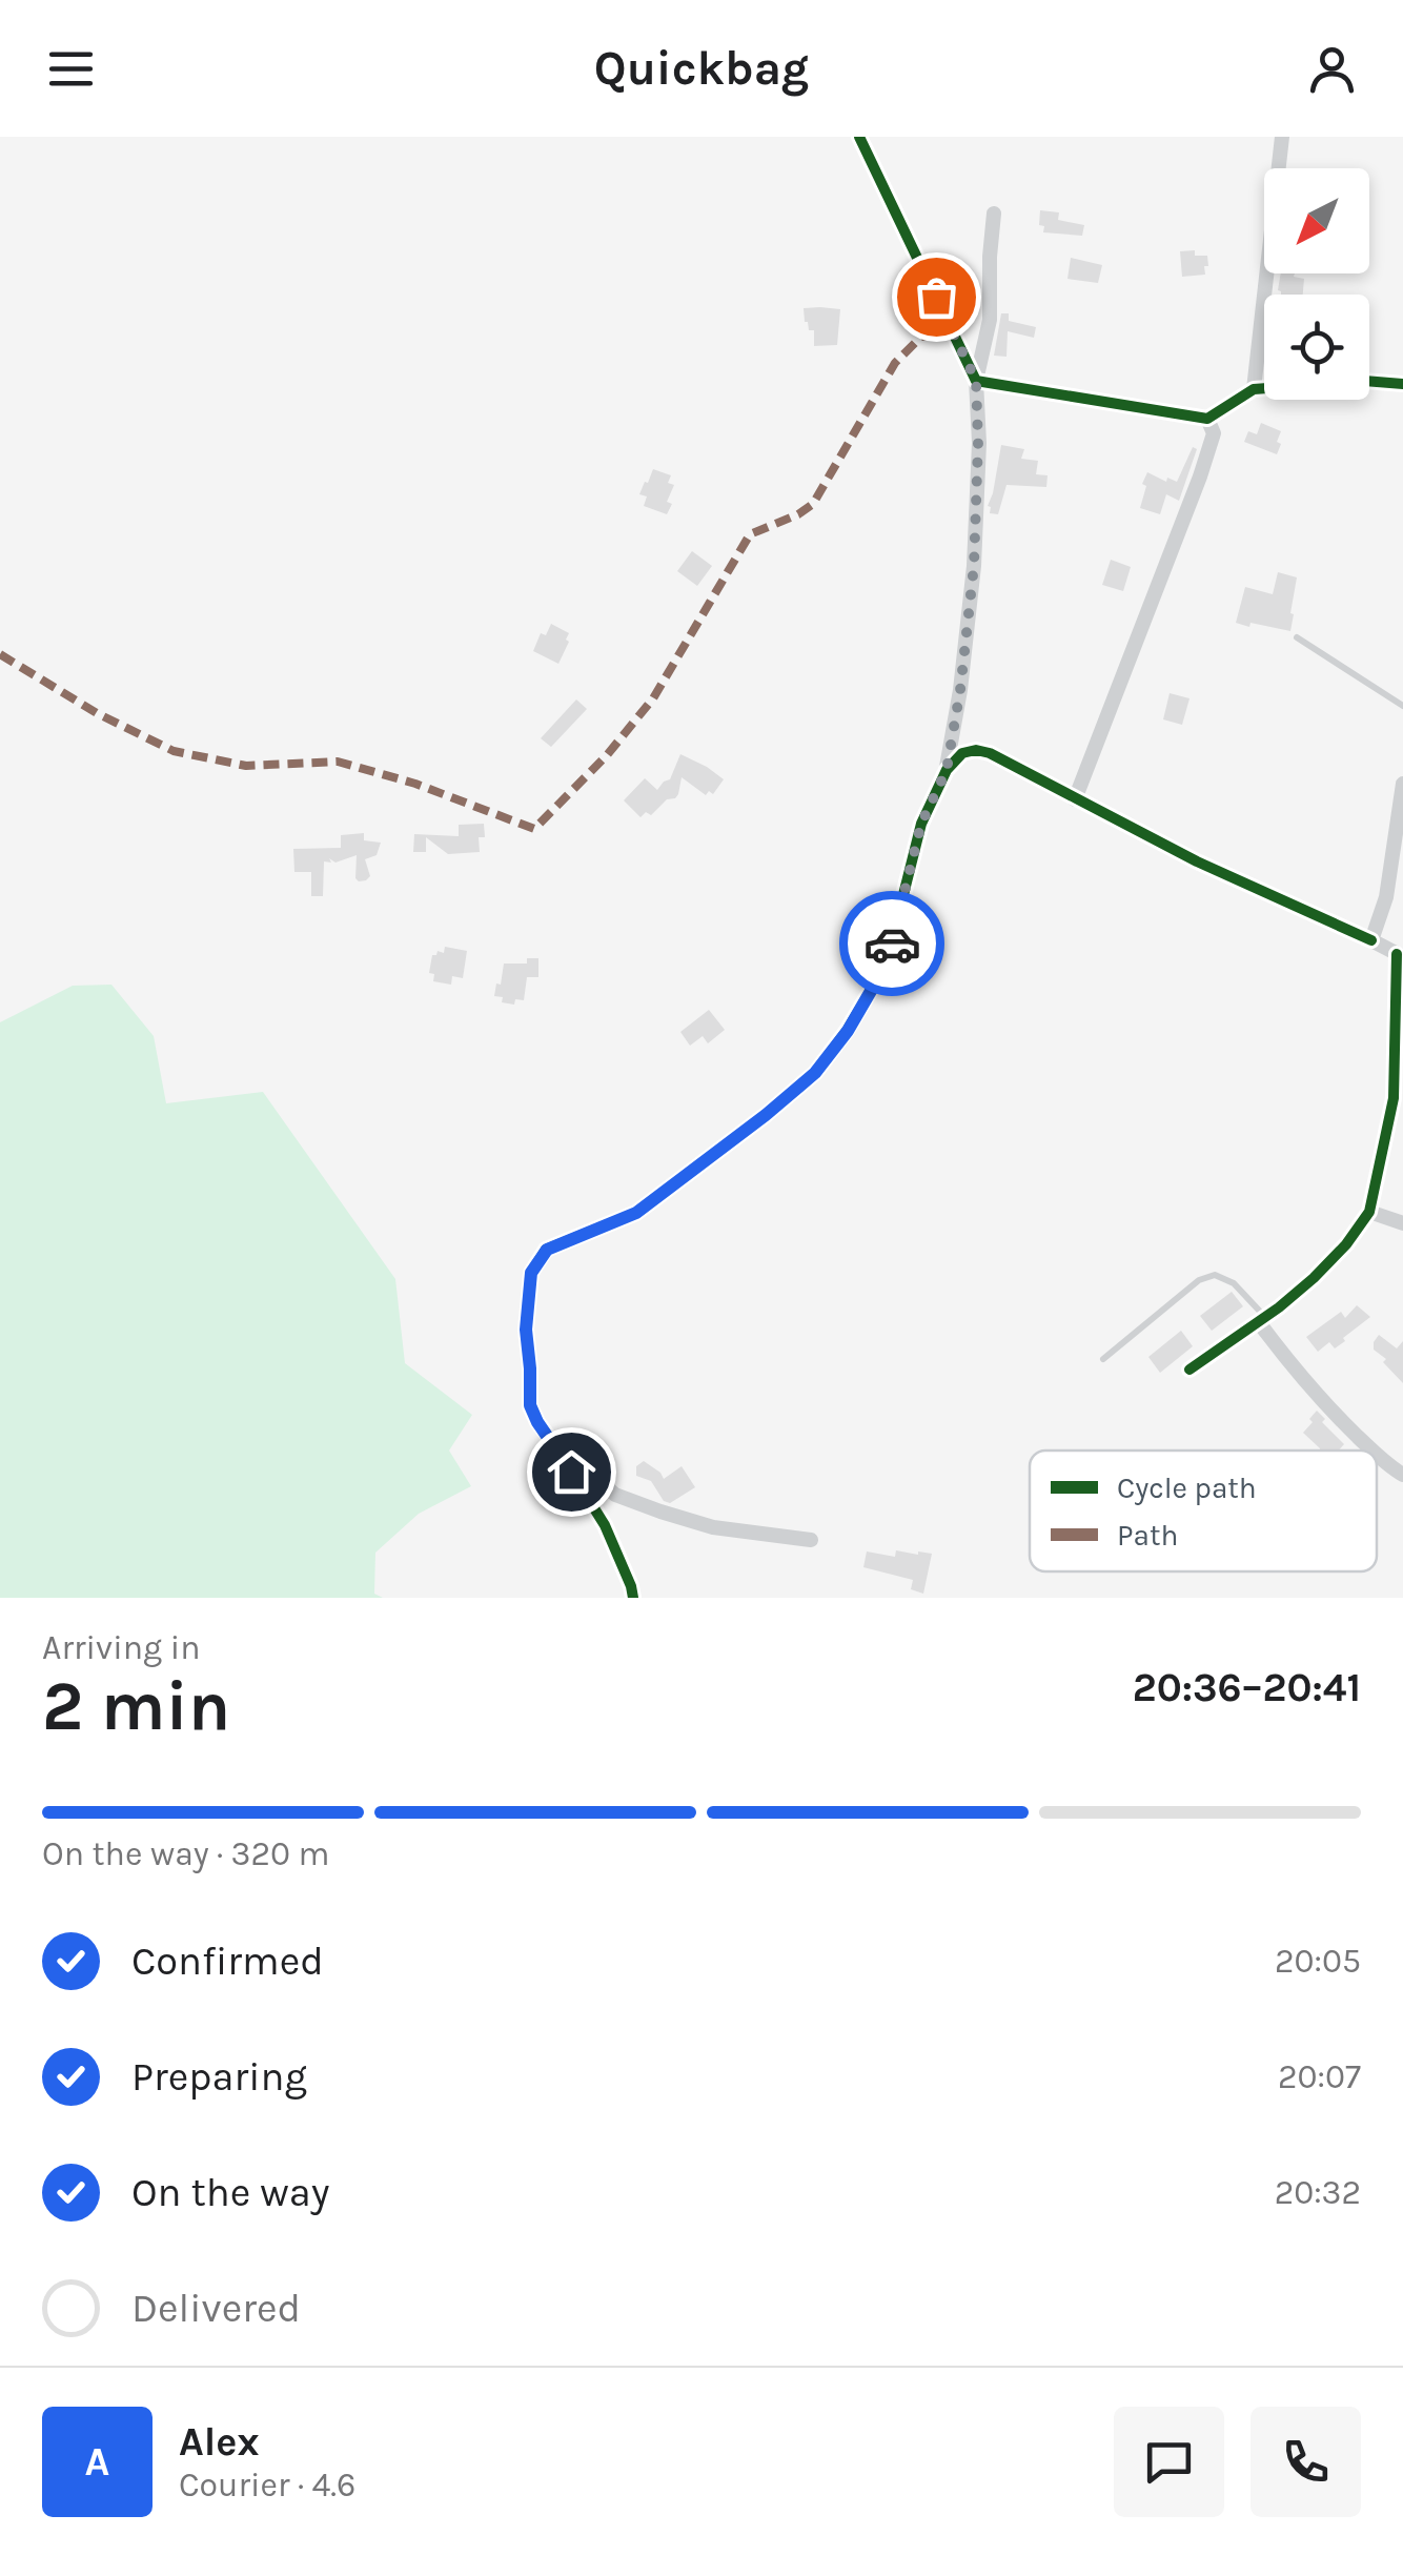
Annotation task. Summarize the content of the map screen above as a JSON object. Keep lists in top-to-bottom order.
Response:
{
  "legend": ["Cycle path", "Path"],
  "north": "bottom left",
  "page": {
    "header": "Quickbag",
    "heading": ["2 min", "Arriving in", "20:36–20:41"],
    "panel": ["Alex", "Courier · 4.6"],
    "bar": "On the way · 320 m",
    "list": [
      ["Confirmed", "20:05"],
      ["Preparing", "20:07"],
      ["On the way", "20:32"],
      "Delivered"
    ],
    "round": "A"
  }
}
